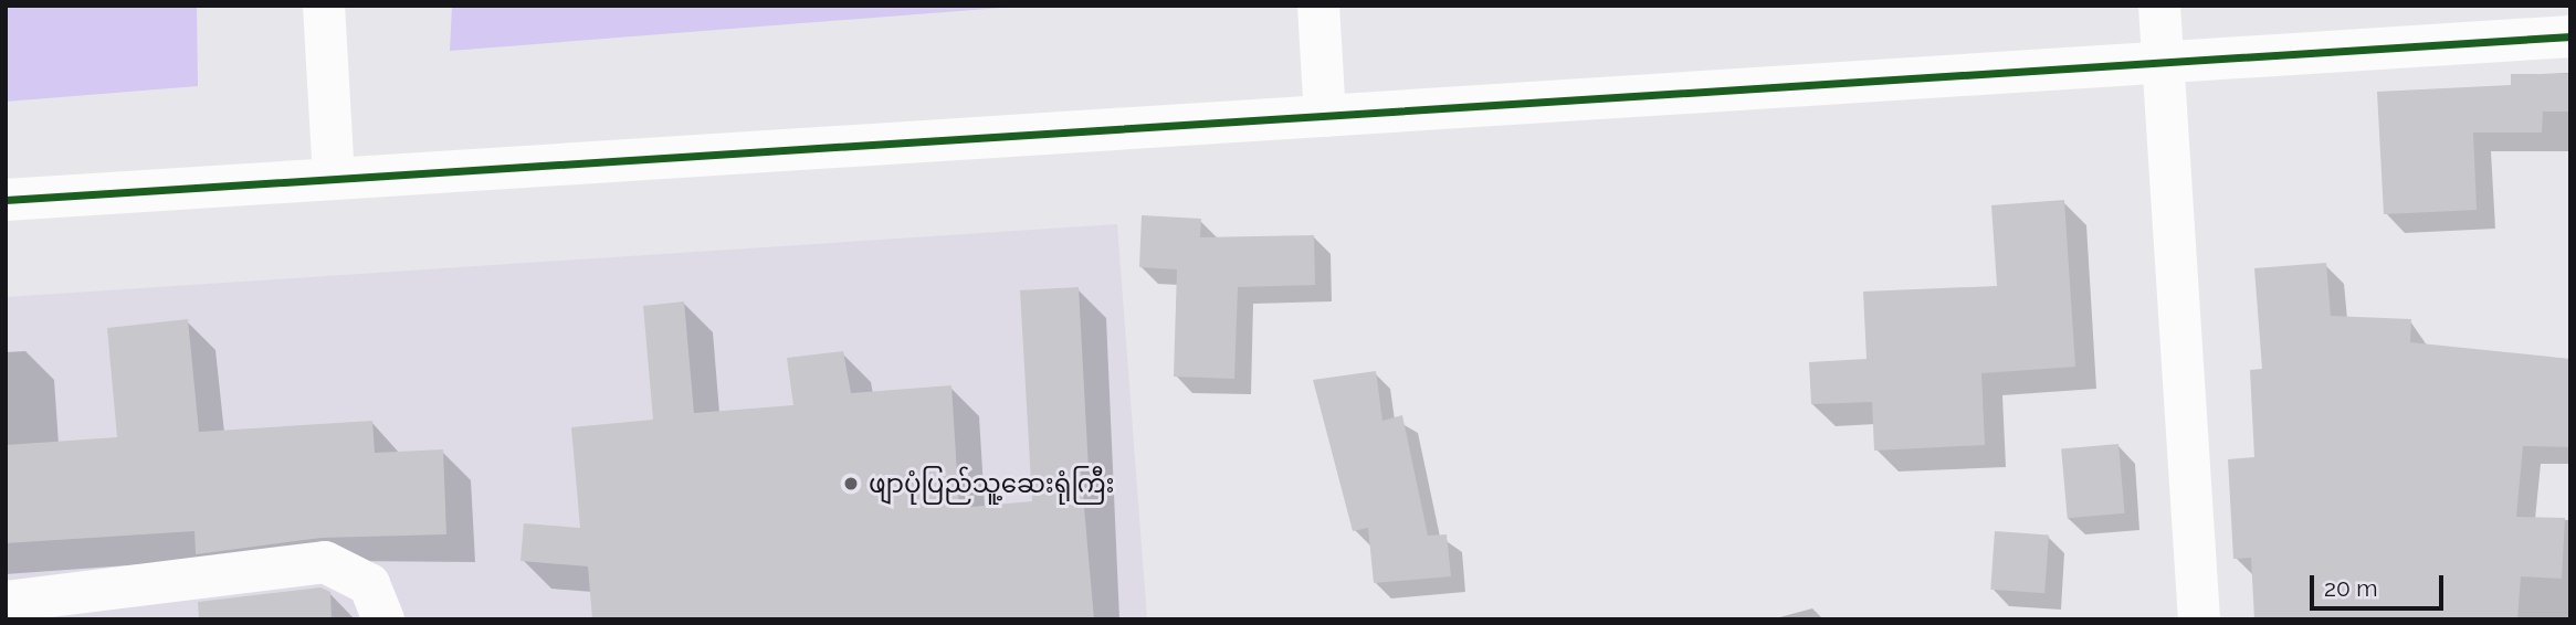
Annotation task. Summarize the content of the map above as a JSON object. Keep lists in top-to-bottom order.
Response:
{
  "places": ["ဖျာပုံပြည်သူ့ဆေးရုံကြီး"],
  "scale_bar": "20 m"
}
